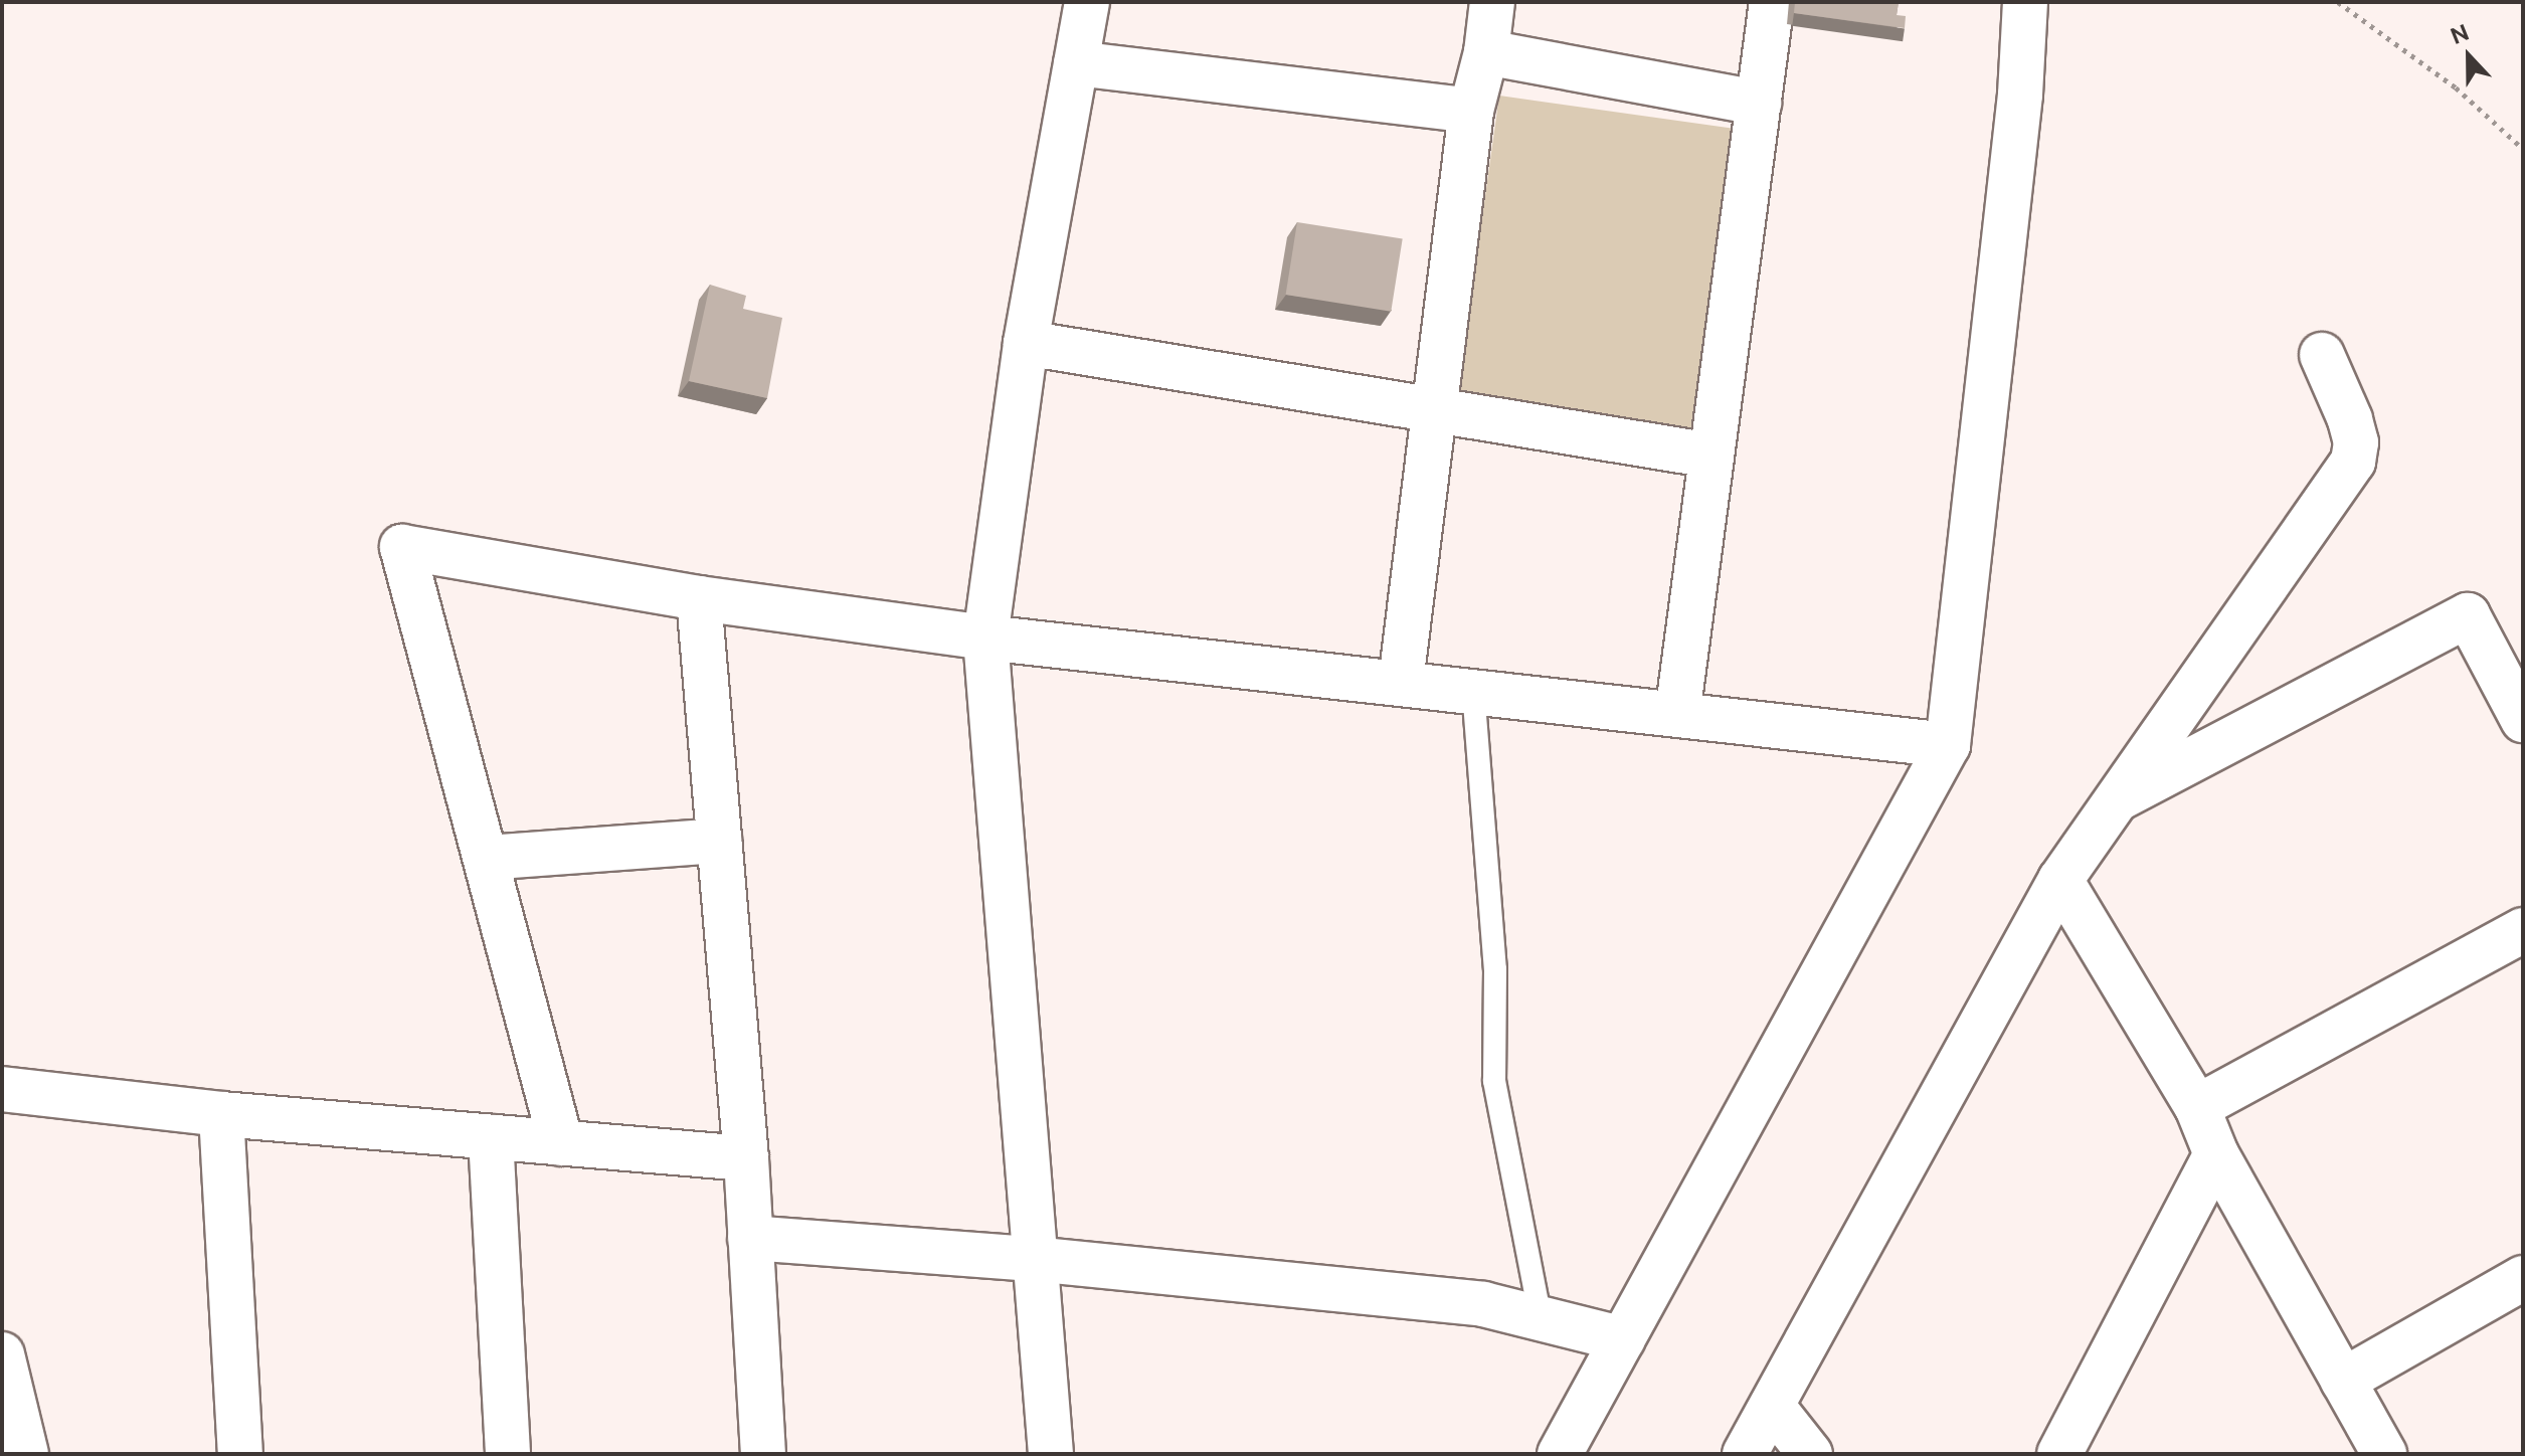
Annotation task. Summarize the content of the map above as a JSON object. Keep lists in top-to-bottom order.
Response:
{
  "north": "top"
}
